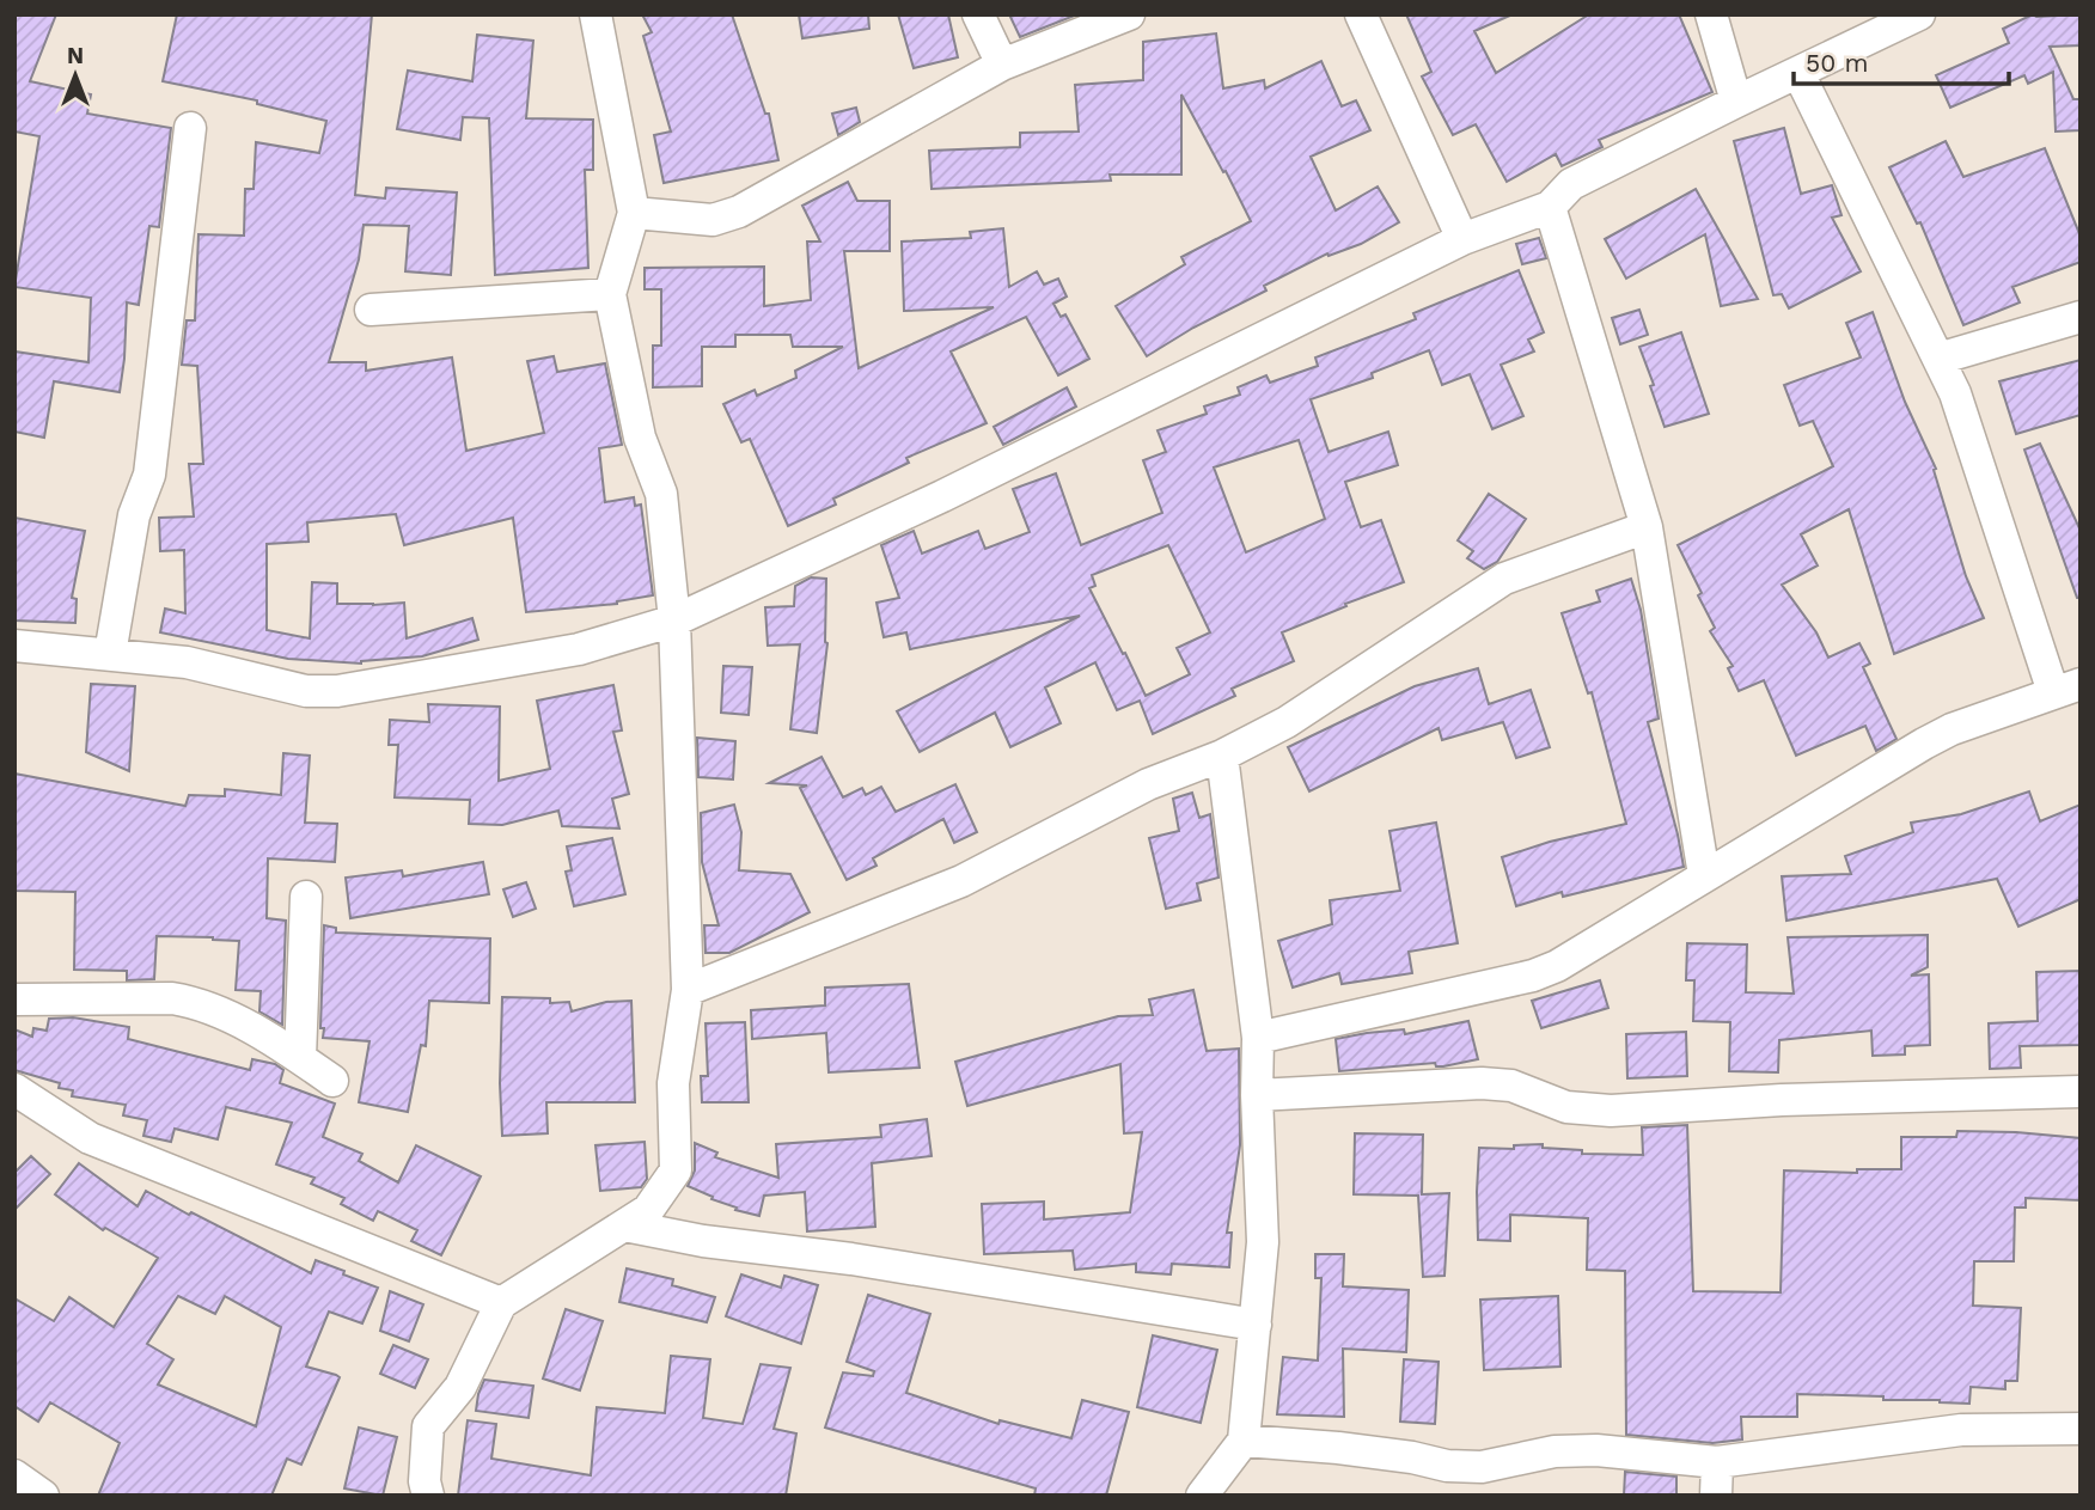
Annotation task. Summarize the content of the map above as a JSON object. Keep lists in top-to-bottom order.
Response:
{
  "scale_bar": "50 m",
  "north": "top"
}
